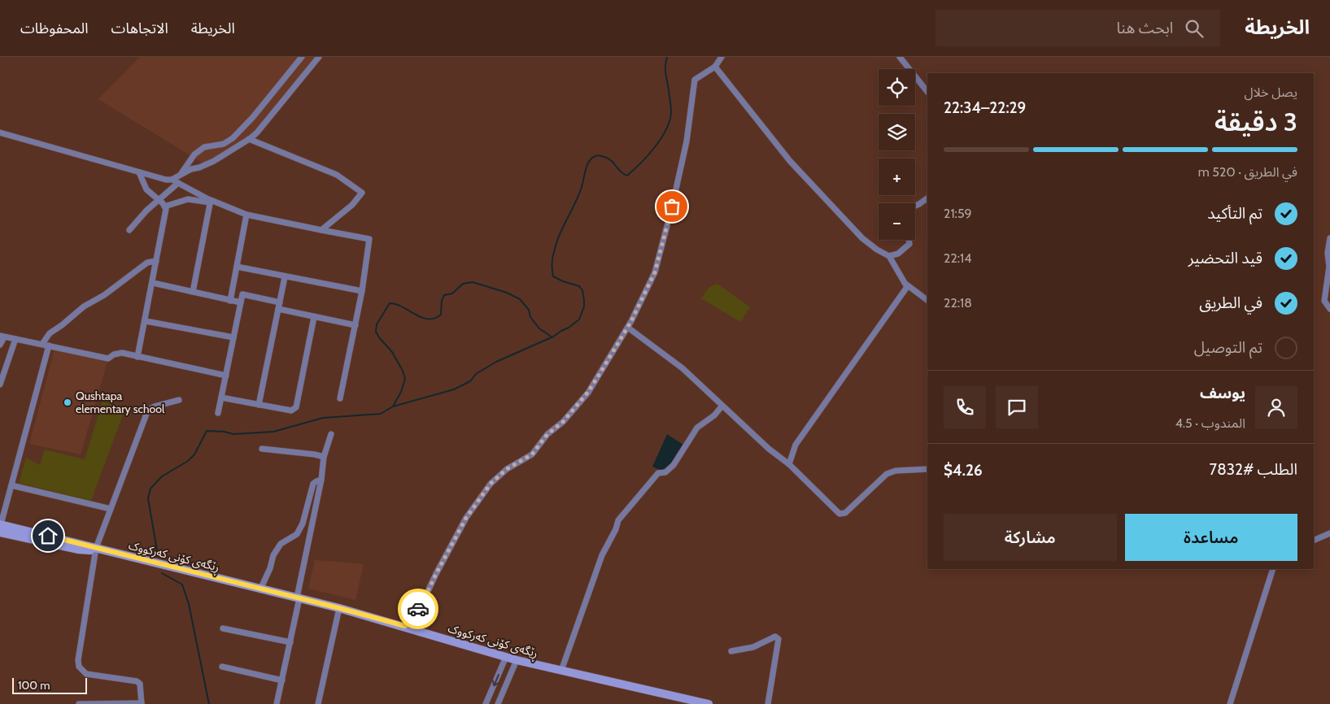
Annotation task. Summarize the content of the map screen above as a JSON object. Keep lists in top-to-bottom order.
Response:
{
  "streets": {
    "street": ["ڕێگەی کۆنی کەرکووک"]
  },
  "places": ["Qushtapa elementary school"],
  "scale_bar": "100 m",
  "page": {
    "header": "الخريطة",
    "search": "ابحث هنا",
    "nav": ["الخريطة", "الاتجاهات", "المحفوظات"],
    "map_buttons": ["+", "−"],
    "heading": ["3 دقيقة", "يصل خلال", "22:29–22:34"],
    "panel": [
      "يوسف",
      "المندوب · 4.5",
      "الطلب #7832",
      "$4.26"
    ],
    "bar": "في الطريق · 520 m",
    "list": [
      ["تم التأكيد", "21:59"],
      ["قيد التحضير", "22:14"],
      ["في الطريق", "22:18"],
      "تم التوصيل"
    ],
    "buttons": ["مساعدة", "مشاركة"],
    "scale": "100 m"
  }
}
